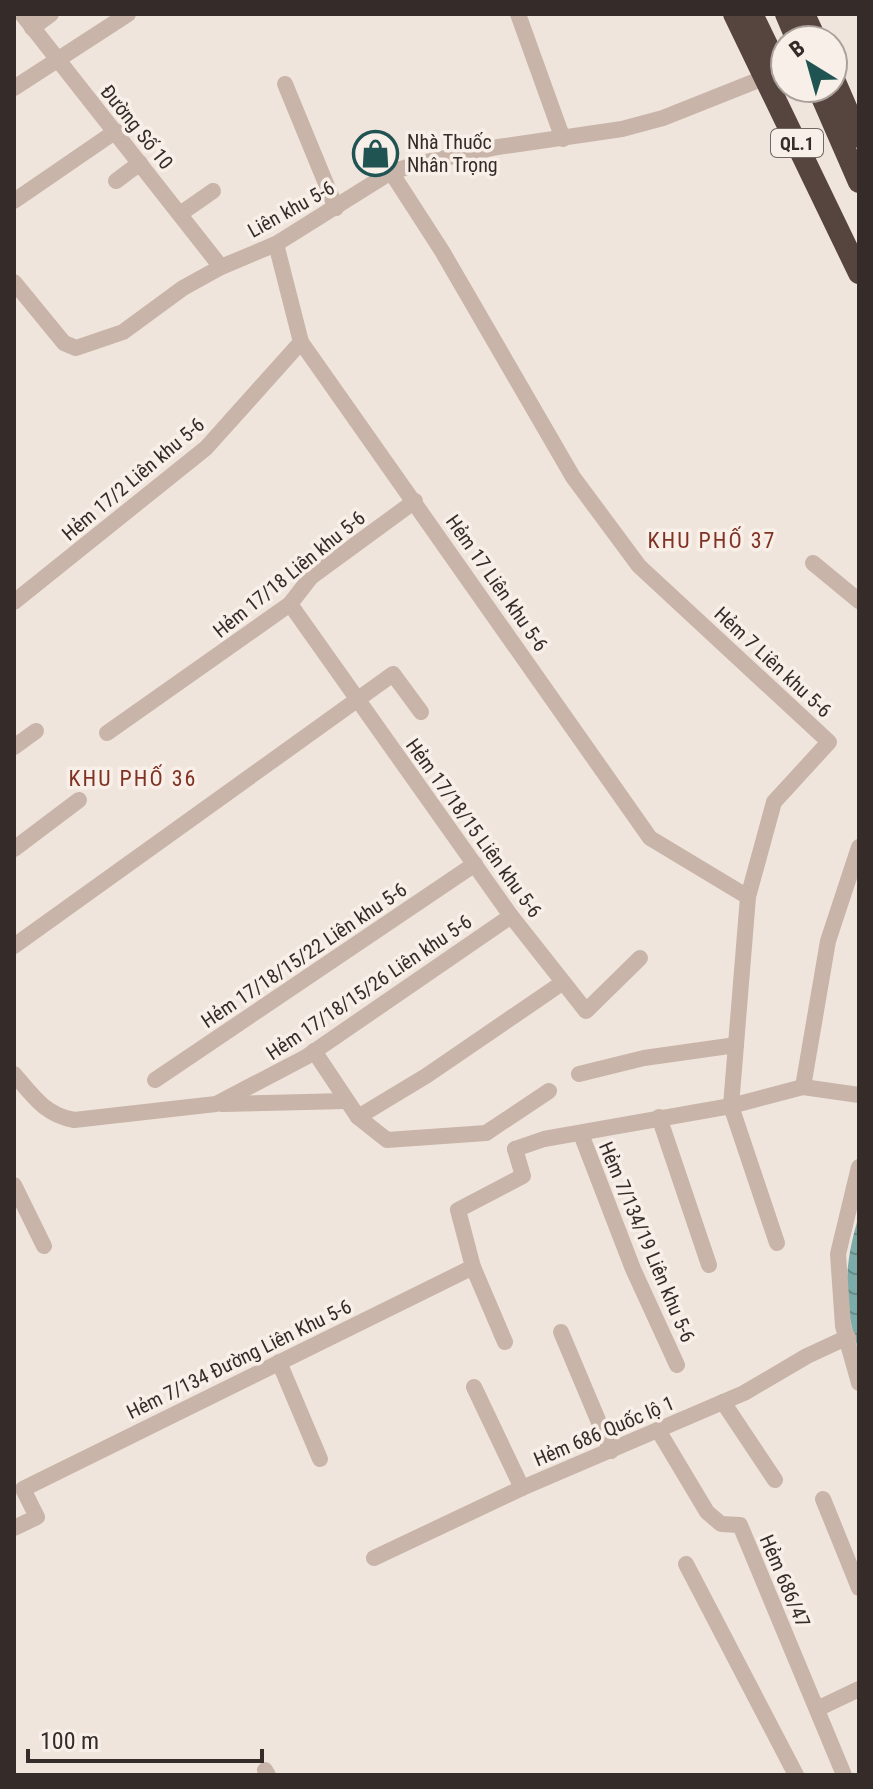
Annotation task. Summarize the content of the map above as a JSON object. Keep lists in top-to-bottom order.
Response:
{
  "streets": {
    "highway": ["QL.1"],
    "street": [
      "Đường Số 10",
      "Liên khu 5-6",
      "Hẻm 17/2 Liên khu 5-6",
      "Hẻm 17/18 Liên khu 5-6",
      "Hẻm 17 Liên khu 5-6",
      "Hẻm 7 Liên khu 5-6",
      "Hẻm 17/18/15 Liên khu 5-6",
      "Hẻm 17/18/15/22 Liên khu 5-6",
      "Hẻm 17/18/15/26 Liên khu 5-6",
      "Hẻm 7/134/19 Liên khu 5-6",
      "Hẻm 7/134 Đường Liên Khu 5-6",
      "Hẻm 686 Quốc lộ 1",
      "Hẻm 686/47"
    ]
  },
  "crossings": [
    ["Đường Số 10", "Liên khu 5-6"],
    ["Liên khu 5-6", "Hẻm 17 Liên khu 5-6"],
    ["Liên khu 5-6", "Hẻm 7 Liên khu 5-6"],
    ["Hẻm 17/2 Liên khu 5-6", "Hẻm 17 Liên khu 5-6"],
    ["Hẻm 17/18 Liên khu 5-6", "Hẻm 17 Liên khu 5-6"],
    ["Hẻm 17/18 Liên khu 5-6", "Hẻm 17/18/15 Liên khu 5-6"],
    ["Hẻm 17 Liên khu 5-6", "Hẻm 7 Liên khu 5-6"],
    ["Hẻm 17/18/15 Liên khu 5-6", "Hẻm 17/18/15/22 Liên khu 5-6"],
    ["Hẻm 17/18/15 Liên khu 5-6", "Hẻm 17/18/15/26 Liên khu 5-6"],
    ["Hẻm 686 Quốc lộ 1", "Hẻm 686/47"]
  ],
  "districts": ["KHU PHỐ 37", "KHU PHỐ 36"],
  "places": {
    "shop": ["Nhà Thuốc Nhân Trọng"]
  },
  "scale_bar": "100 m",
  "north": "top left"
}
